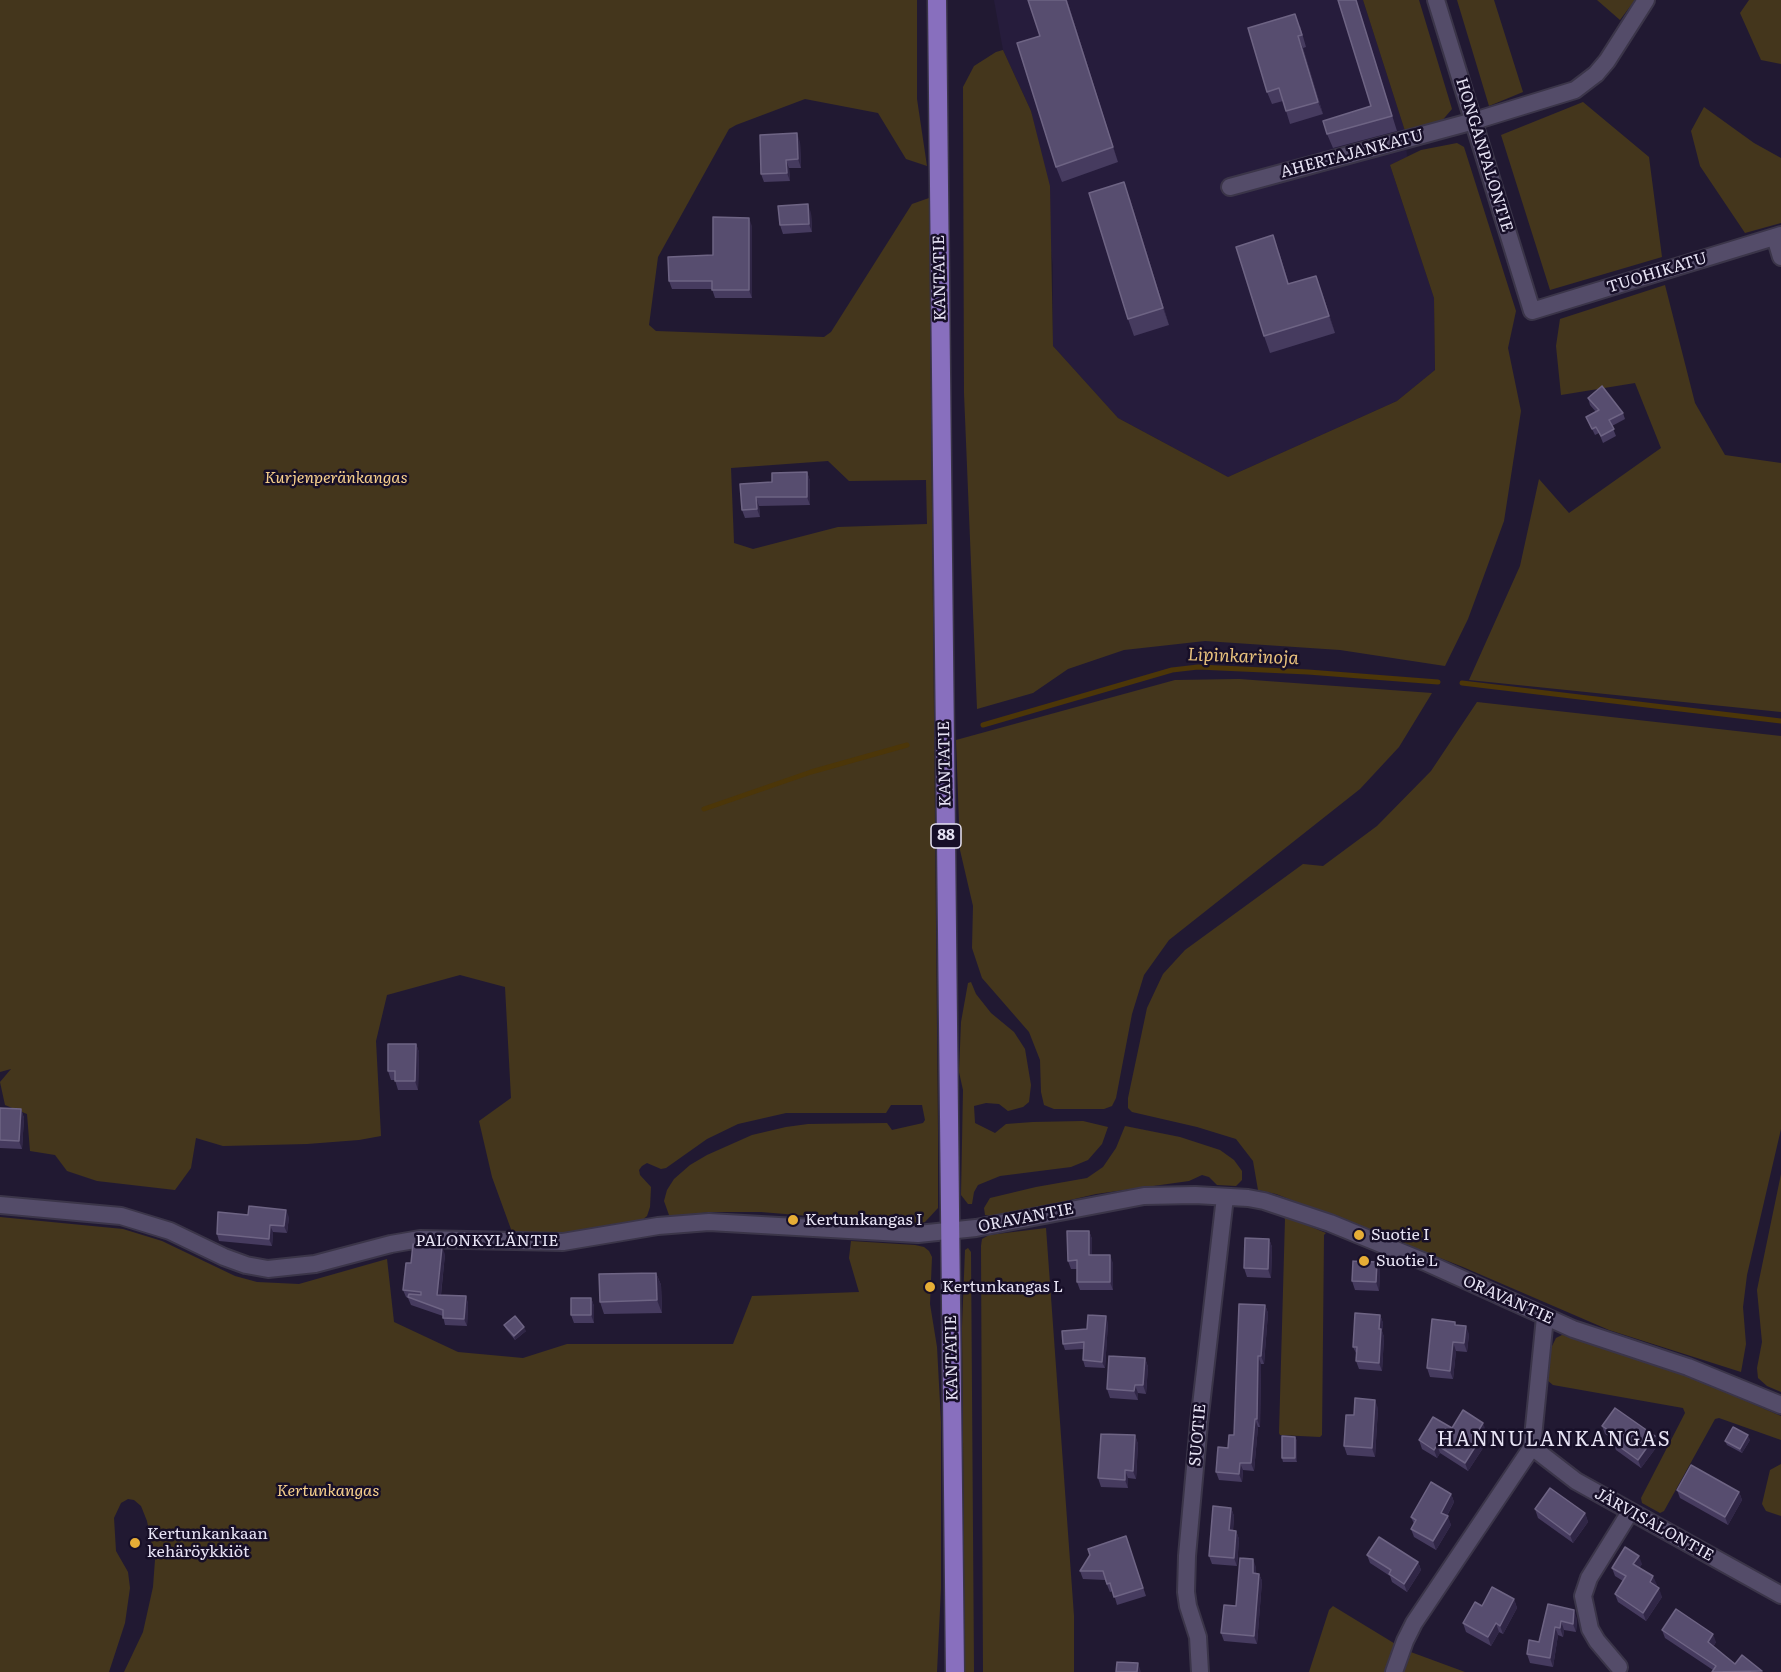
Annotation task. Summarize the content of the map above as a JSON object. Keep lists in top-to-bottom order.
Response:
{
  "streets": {
    "main road": ["KANTATIE", "88"],
    "street": [
      "AHERTAJANKATU",
      "HONGANPALONTIE",
      "TUOHIKATU",
      "ORAVANTIE",
      "PALONKYLÄNTIE",
      "SUOTIE",
      "JÄRVISALONTIE"
    ]
  },
  "crossings": [
    ["AHERTAJANKATU", "HONGANPALONTIE"],
    ["HONGANPALONTIE", "TUOHIKATU"],
    ["KANTATIE", "ORAVANTIE"],
    ["KANTATIE", "PALONKYLÄNTIE"],
    ["ORAVANTIE", "PALONKYLÄNTIE"],
    ["ORAVANTIE", "SUOTIE"]
  ],
  "districts": ["HANNULANKANGAS"],
  "water": ["Lipinkarinoja"],
  "parks": ["Kurjenperänkangas", "Kertunkangas"],
  "places": [
    "Kertunkangas I",
    "Suotie I",
    "Suotie L",
    "Kertunkangas L",
    "Kertunkankaan kehäröykkiöt"
  ]
}
